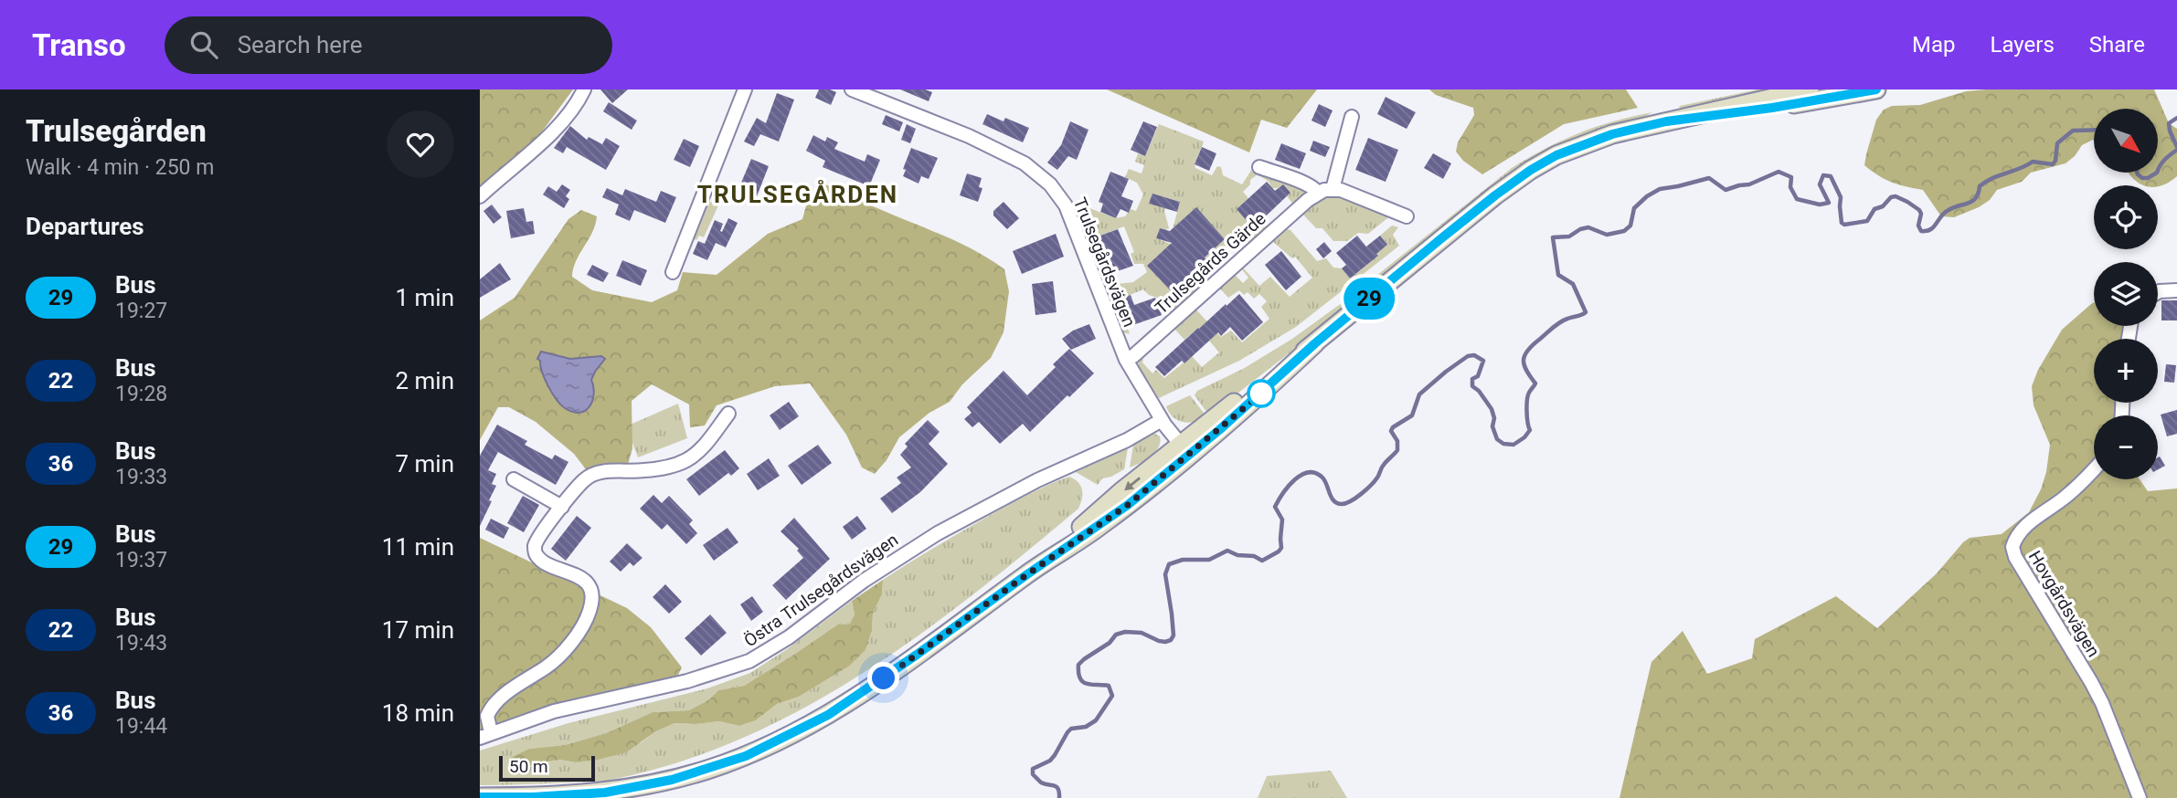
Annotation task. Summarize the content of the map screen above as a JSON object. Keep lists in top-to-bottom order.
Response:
{
  "streets": {
    "street": [
      "Trulsegårdsvägen",
      "Trulsegårds Gärde",
      "Östra Trulsegårdsvägen",
      "Hovgårdsvägen"
    ]
  },
  "crossings": [
    ["Trulsegårdsvägen", "Trulsegårds Gärde"],
    ["Trulsegårdsvägen", "Östra Trulsegårdsvägen"]
  ],
  "districts": ["TRULSEGÅRDEN"],
  "lines": ["bus line 29"],
  "scale_bar": "50 m",
  "north": "bottom right",
  "page": {
    "header": "Transo",
    "search": "Search here",
    "nav": ["Map", "Layers", "Share"],
    "heading": [
      ["Trulsegården", "Walk · 4 min · 250 m"],
      "Departures"
    ],
    "on_map": "29",
    "map_buttons": ["+", "−"],
    "list": [
      {
        "mark": "29",
        "name": "Bus",
        "note": "19:27",
        "value": "1 min"
      },
      {
        "mark": "22",
        "name": "Bus",
        "note": "19:28",
        "value": "2 min"
      },
      {
        "mark": "36",
        "name": "Bus",
        "note": "19:33",
        "value": "7 min"
      },
      {
        "mark": "29",
        "name": "Bus",
        "note": "19:37",
        "value": "11 min"
      },
      {
        "mark": "22",
        "name": "Bus",
        "note": "19:43",
        "value": "17 min"
      },
      {
        "mark": "36",
        "name": "Bus",
        "note": "19:44",
        "value": "18 min"
      }
    ],
    "scale": "50 m"
  }
}
